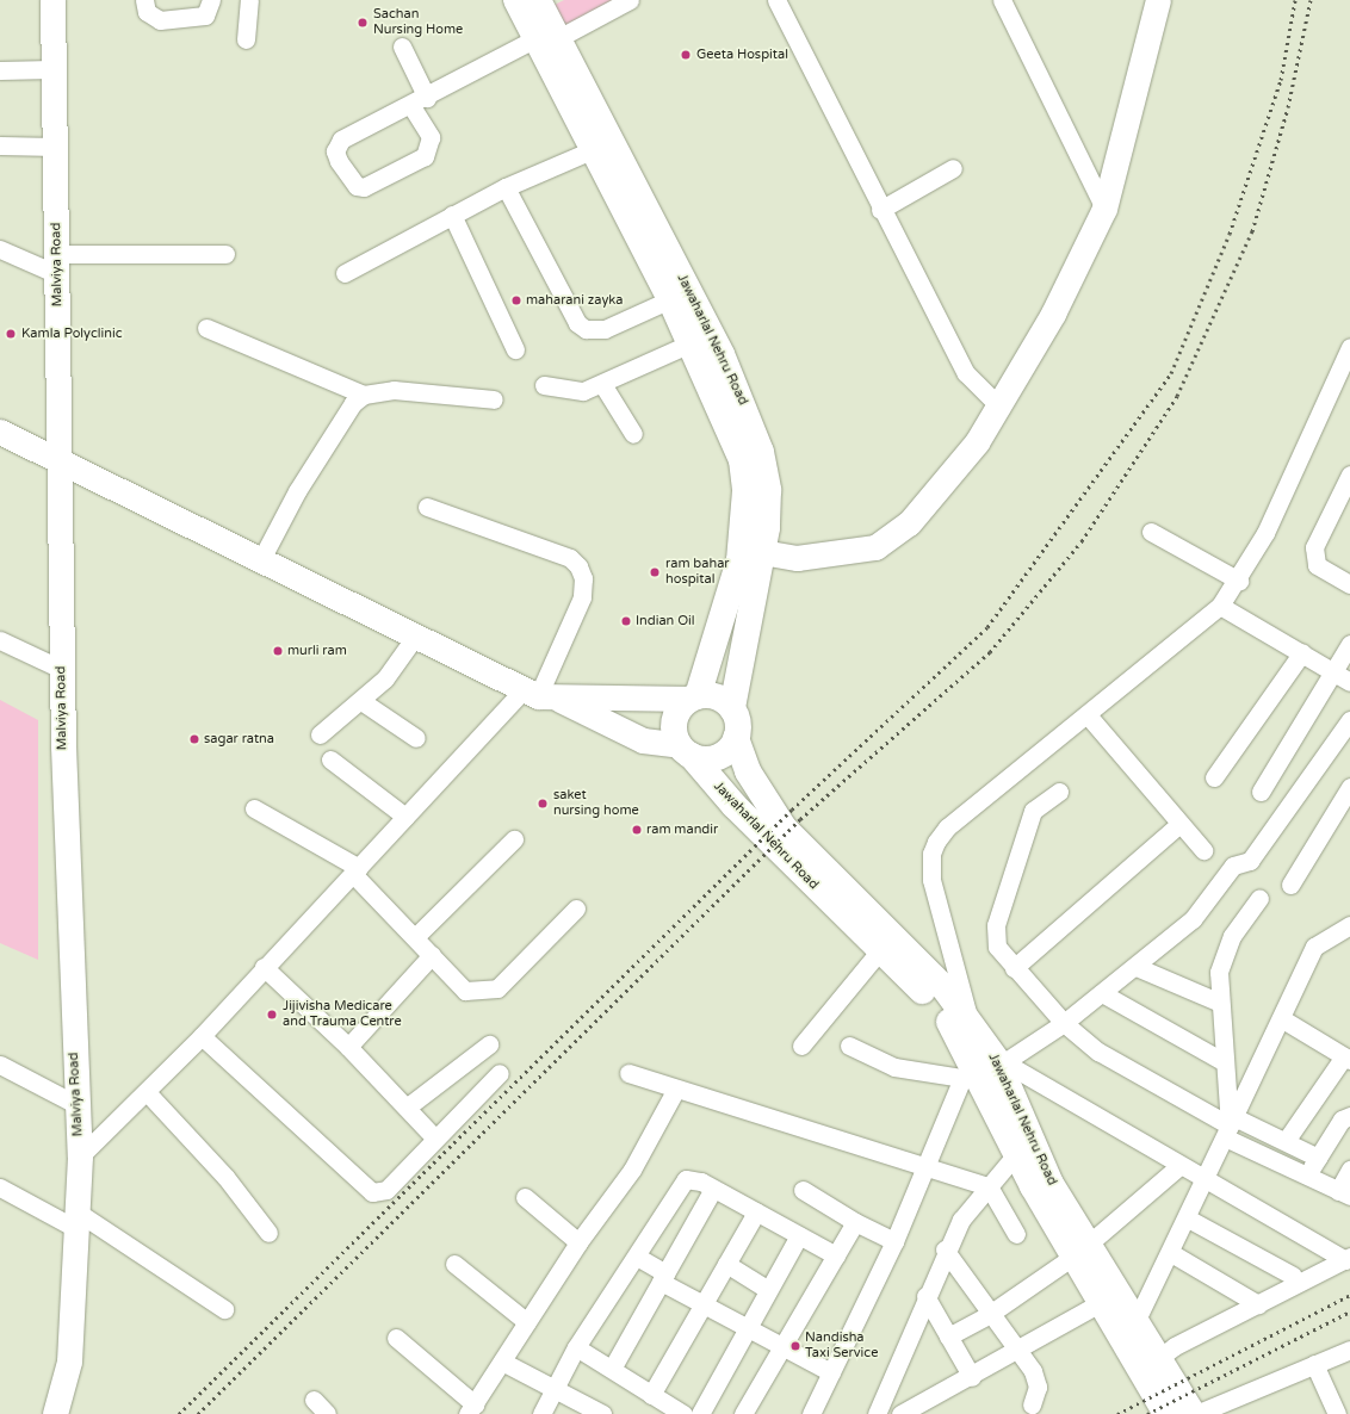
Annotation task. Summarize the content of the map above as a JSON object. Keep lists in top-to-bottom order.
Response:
{
  "streets": {
    "highway": ["Jawaharlal Nehru Road"],
    "street": ["Malviya Road"]
  },
  "places": [
    "Sachan Nursing Home",
    "Geeta Hospital",
    "maharani zayka",
    "Kamla Polyclinic",
    "ram bahar hospital",
    "Indian Oil",
    "murli ram",
    "sagar ratna",
    "saket nursing home",
    "ram mandir",
    "Jijivisha Medicare and Trauma Centre",
    "Nandisha Taxi Service"
  ]
}
